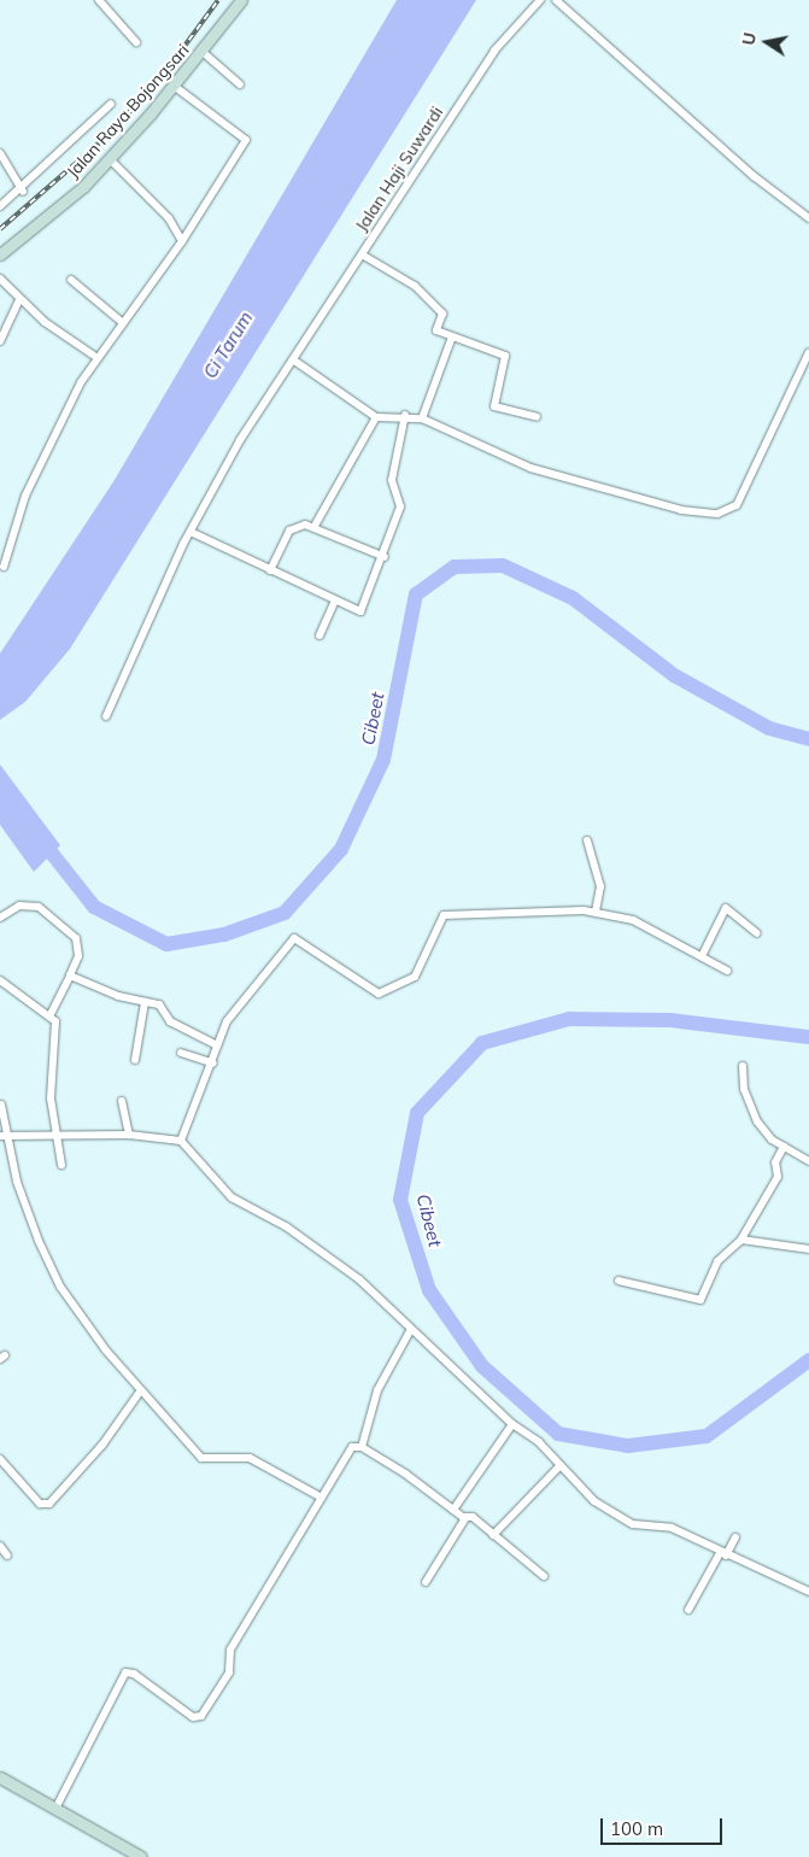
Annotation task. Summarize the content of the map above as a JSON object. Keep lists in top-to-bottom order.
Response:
{
  "streets": {
    "street": ["Jalan Raya Bojongsari", "Jalan Haji Suwardi"]
  },
  "water": ["Ci Tarum", "Cibeet"],
  "scale_bar": "100 m",
  "north": "left"
}
